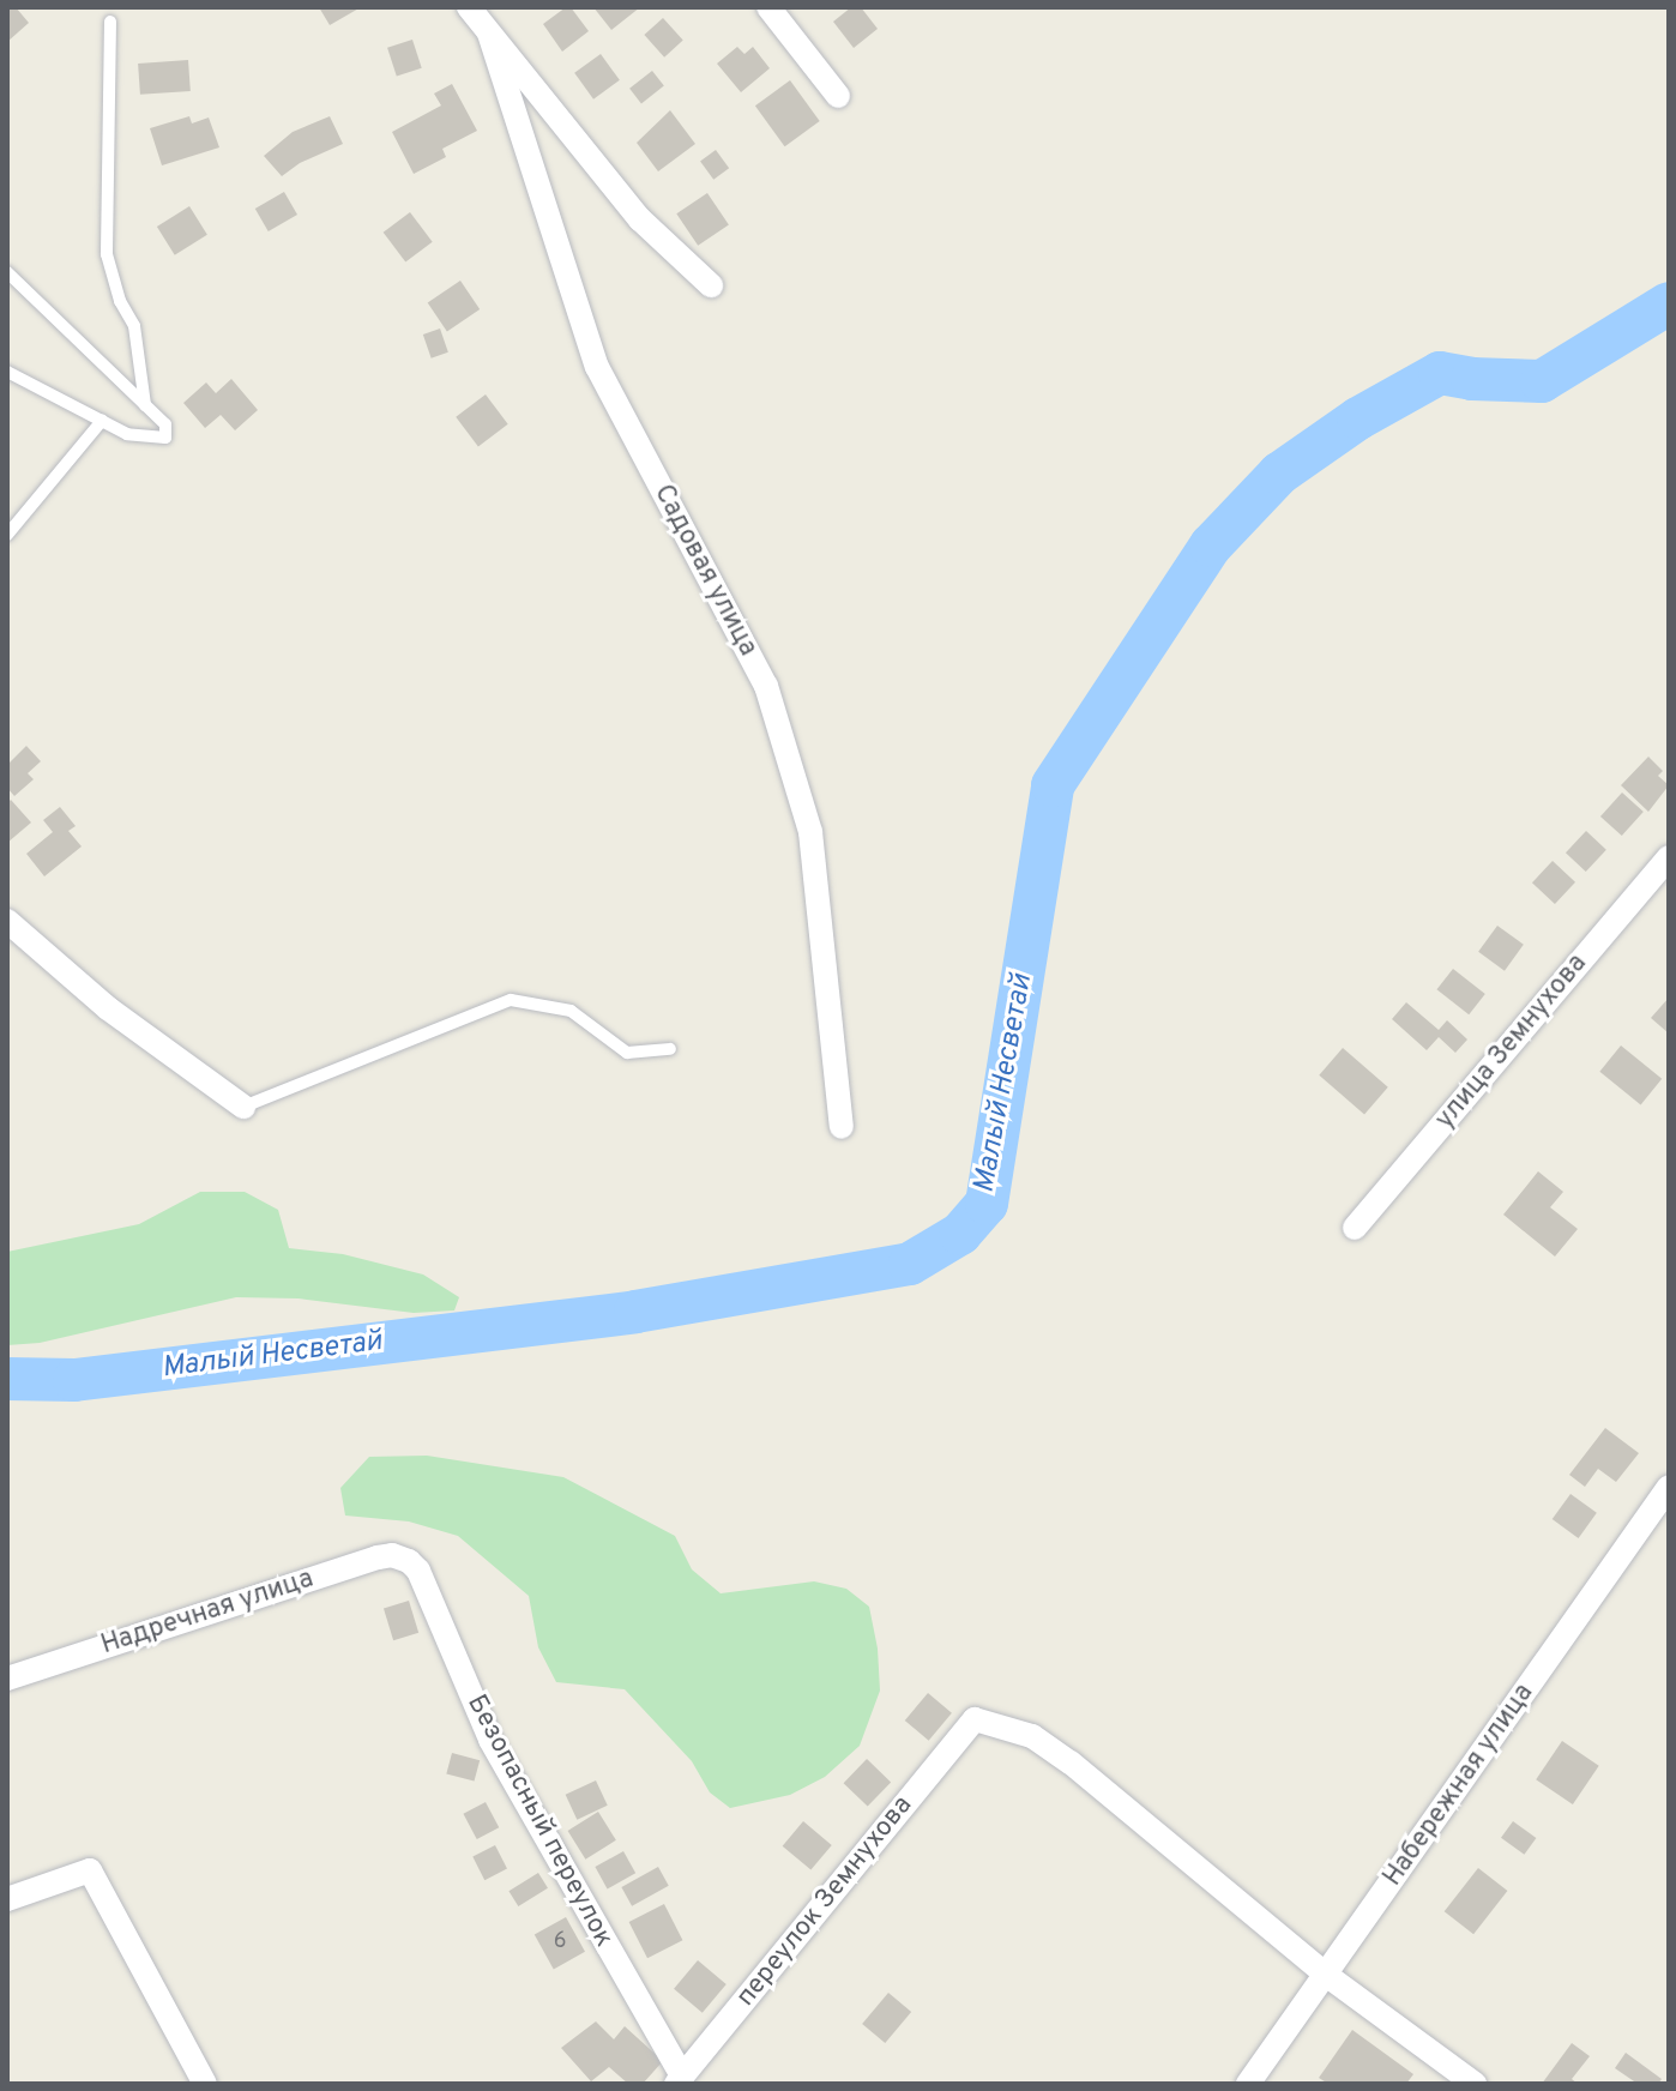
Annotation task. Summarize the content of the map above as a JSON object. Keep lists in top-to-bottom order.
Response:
{
  "streets": {
    "street": [
      "Садовая улица",
      "улица Земнухова",
      "Надречная улица",
      "Набережная улица",
      "Безопасный переулок",
      "переулок Земнухова"
    ]
  },
  "crossings": [
    ["Надречная улица", "Безопасный переулок"],
    ["Набережная улица", "переулок Земнухова"],
    ["Безопасный переулок", "переулок Земнухова"]
  ],
  "water": ["Малый Несветай"],
  "house_numbers": ["6"]
}
